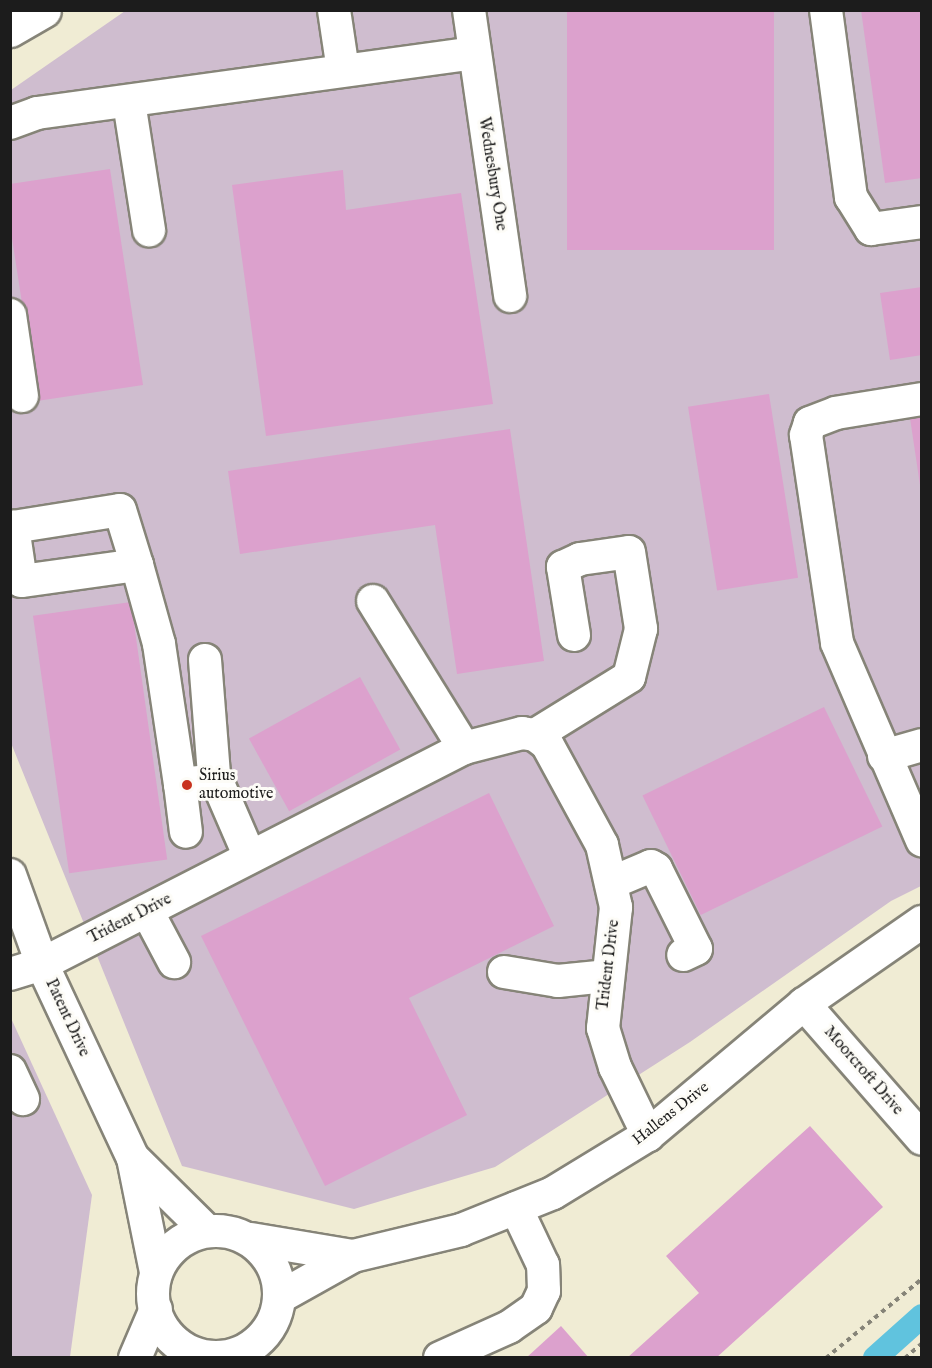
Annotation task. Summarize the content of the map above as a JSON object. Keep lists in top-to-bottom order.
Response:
{
  "streets": {
    "street": [
      "Wednesbury One",
      "Trident Drive",
      "Patent Drive",
      "Moorcroft Drive",
      "Hallens Drive"
    ]
  },
  "crossings": [
    ["Trident Drive", "Patent Drive"],
    ["Trident Drive", "Hallens Drive"],
    ["Patent Drive", "Hallens Drive"],
    ["Moorcroft Drive", "Hallens Drive"]
  ],
  "places": ["Sirius automotive"]
}
